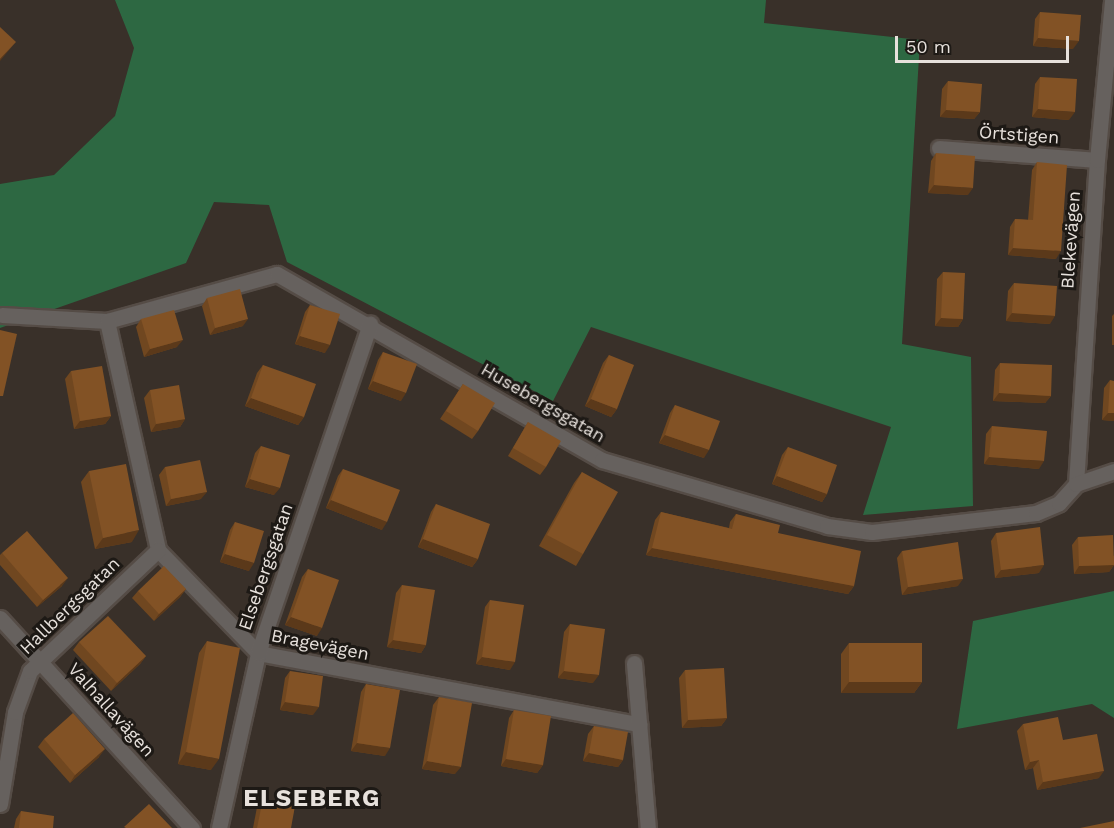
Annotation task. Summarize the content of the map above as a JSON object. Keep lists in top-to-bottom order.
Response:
{
  "streets": {
    "street": [
      "Örtstigen",
      "Blekevägen",
      "Husebergsgatan",
      "Elsebergsgatan",
      "Hallbergsgatan",
      "Bragevägen",
      "Valhallavägen"
    ]
  },
  "crossings": [
    ["Örtstigen", "Blekevägen"],
    ["Blekevägen", "Husebergsgatan"],
    ["Husebergsgatan", "Elsebergsgatan"],
    ["Elsebergsgatan", "Bragevägen"],
    ["Hallbergsgatan", "Bragevägen"],
    ["Hallbergsgatan", "Valhallavägen"]
  ],
  "districts": ["ELSEBERG"],
  "scale_bar": "50 m"
}
